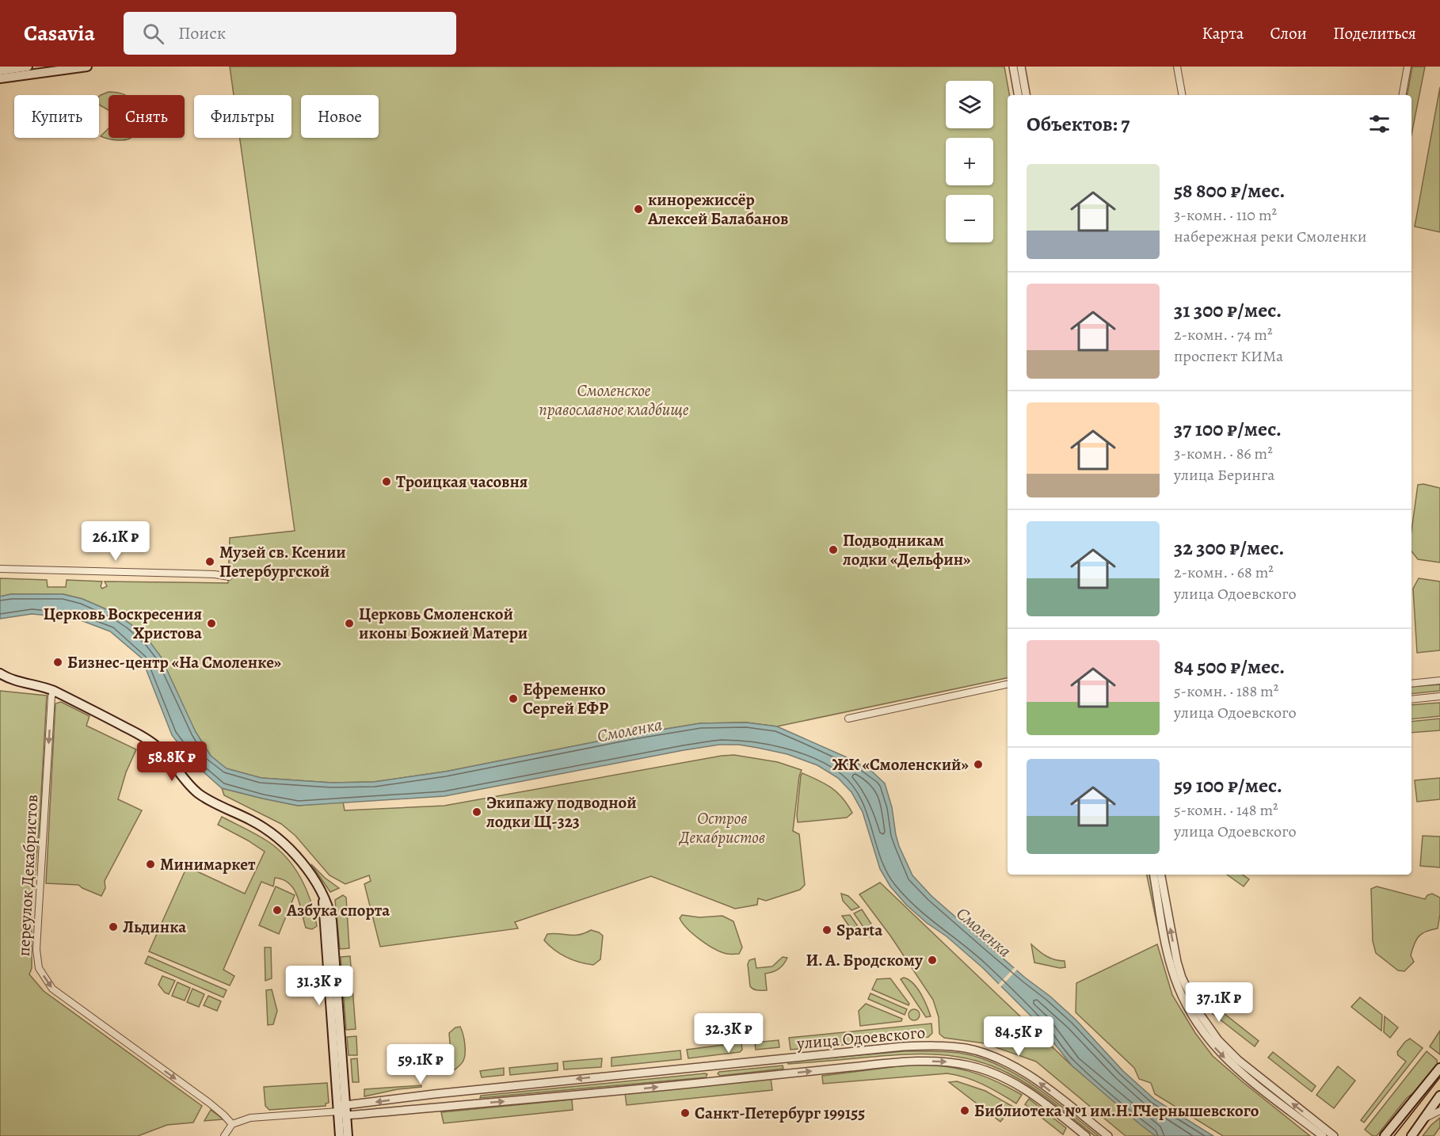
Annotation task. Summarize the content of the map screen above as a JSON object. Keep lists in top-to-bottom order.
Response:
{
  "streets": {
    "street": ["переулок Декабристов", "улица Одоевского"]
  },
  "one_way": ["переулок Декабристов"],
  "water": ["Смоленка"],
  "parks": ["Смоленское православное кладбище", "Остров Декабристов"],
  "places": [
    "кинорежиссёр Алексей Балабанов",
    "Троицкая часовня",
    "Подводникам лодки «Дельфин»",
    "Музей св. Ксении Петербургской",
    "Церковь Воскресения Христова",
    "Церковь Смоленской иконы Божией Матери",
    "Бизнес-центр «На Смоленке»",
    "Ефременко Сергей ЕФР",
    "ЖК «Смоленский»",
    "Экипажу подводной лодки Щ-323",
    "Минимаркет",
    "Азбука спорта",
    "Льдинка",
    "Sparta",
    "И. А. Бродскому",
    "Библиотека №1 им.Н.Г.Чернышевского",
    "Санкт-Петербург 199155"
  ],
  "page": {
    "header": "Casavia",
    "search": "Поиск",
    "nav": ["Карта", "Слои", "Поделиться"],
    "map_buttons": ["+", "−"],
    "chip": [
      "Купить",
      "Снять",
      "Фильтры",
      "Новое"
    ],
    "heading": "Объектов: 7",
    "list": [
      {
        "name": "58 800 ₽/мес.",
        "note": "3-комн. · 110 m² · набережная реки Смоленки"
      },
      {
        "name": "31 300 ₽/мес.",
        "note": "2-комн. · 74 m² · проспект КИМа"
      },
      {
        "name": "37 100 ₽/мес.",
        "note": "3-комн. · 86 m² · улица Беринга"
      },
      {
        "name": "32 300 ₽/мес.",
        "note": "2-комн. · 68 m² · улица Одоевского"
      },
      {
        "name": "84 500 ₽/мес.",
        "note": "5-комн. · 188 m² · улица Одоевского"
      },
      {
        "name": "59 100 ₽/мес.",
        "note": "5-комн. · 148 m² · улица Одоевского"
      }
    ],
    "price": [
      "26.1K ₽",
      "58.8K ₽",
      "31.3K ₽",
      "37.1K ₽",
      "32.3K ₽",
      "84.5K ₽",
      "59.1K ₽"
    ]
  }
}
